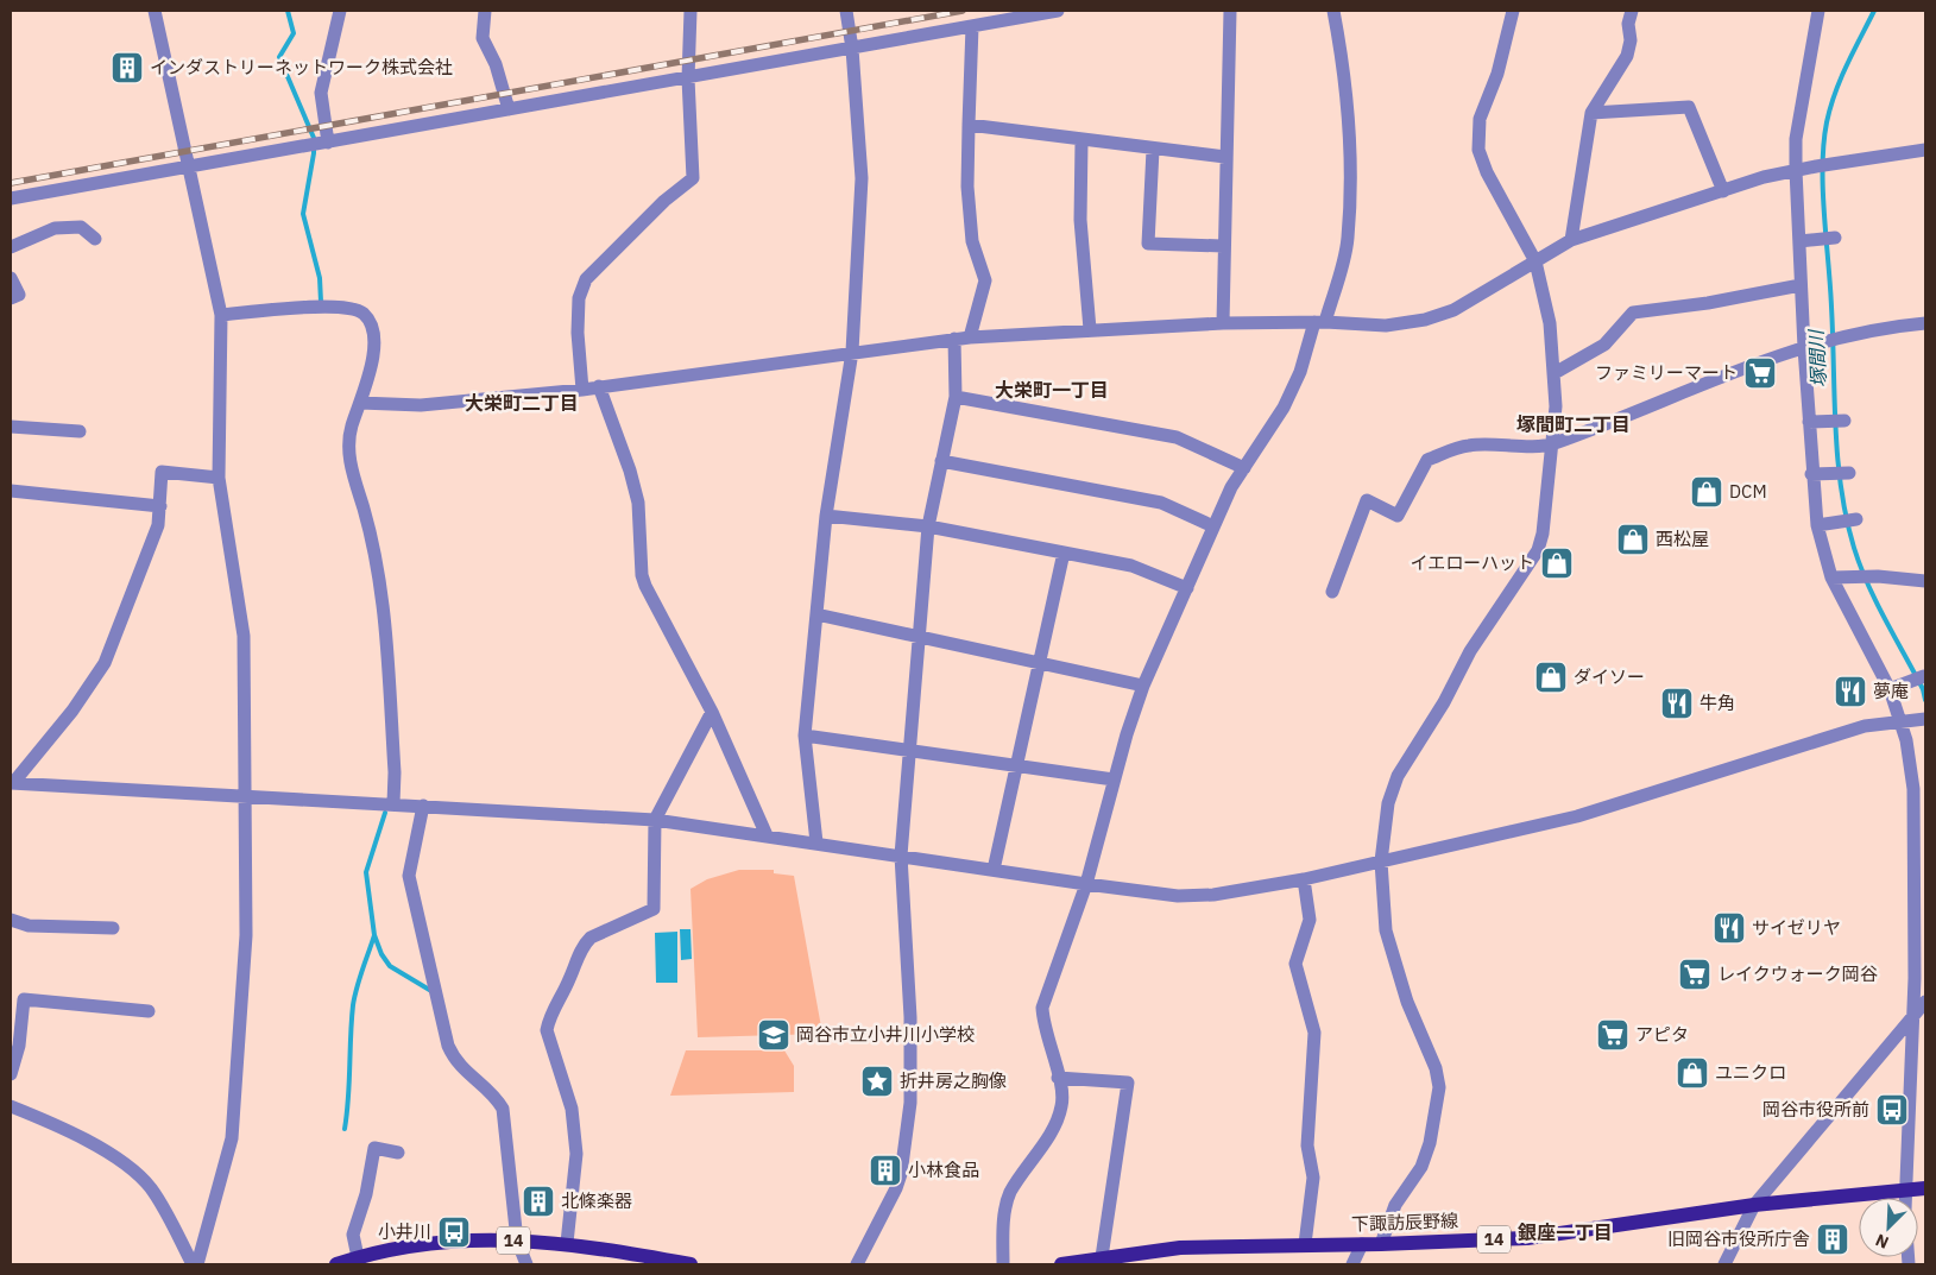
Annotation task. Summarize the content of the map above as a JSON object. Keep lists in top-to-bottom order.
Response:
{
  "streets": {
    "main road": ["下諏訪辰野線", "14"]
  },
  "districts": [
    "大栄町一丁目",
    "大栄町二丁目",
    "塚間町二丁目",
    "銀座一丁目"
  ],
  "water": ["塚間川"],
  "places": {
    "building": [
      "インダストリーネットワーク株式会社",
      "小林食品",
      "北條楽器",
      "旧岡谷市役所庁舎"
    ],
    "supermarket": ["ファミリーマート", "レイクウォーク岡谷", "アピタ"],
    "shop": [
      "DCM",
      "西松屋",
      "イエローハット",
      "ダイソー",
      "ユニクロ"
    ],
    "restaurant": ["夢庵", "牛角", "サイゼリヤ"],
    "school or university": ["岡谷市立小井川小学校"],
    "place": ["折井房之胸像"],
    "bus stop": ["岡谷市役所前", "小井川"]
  },
  "north": "bottom left"
}
